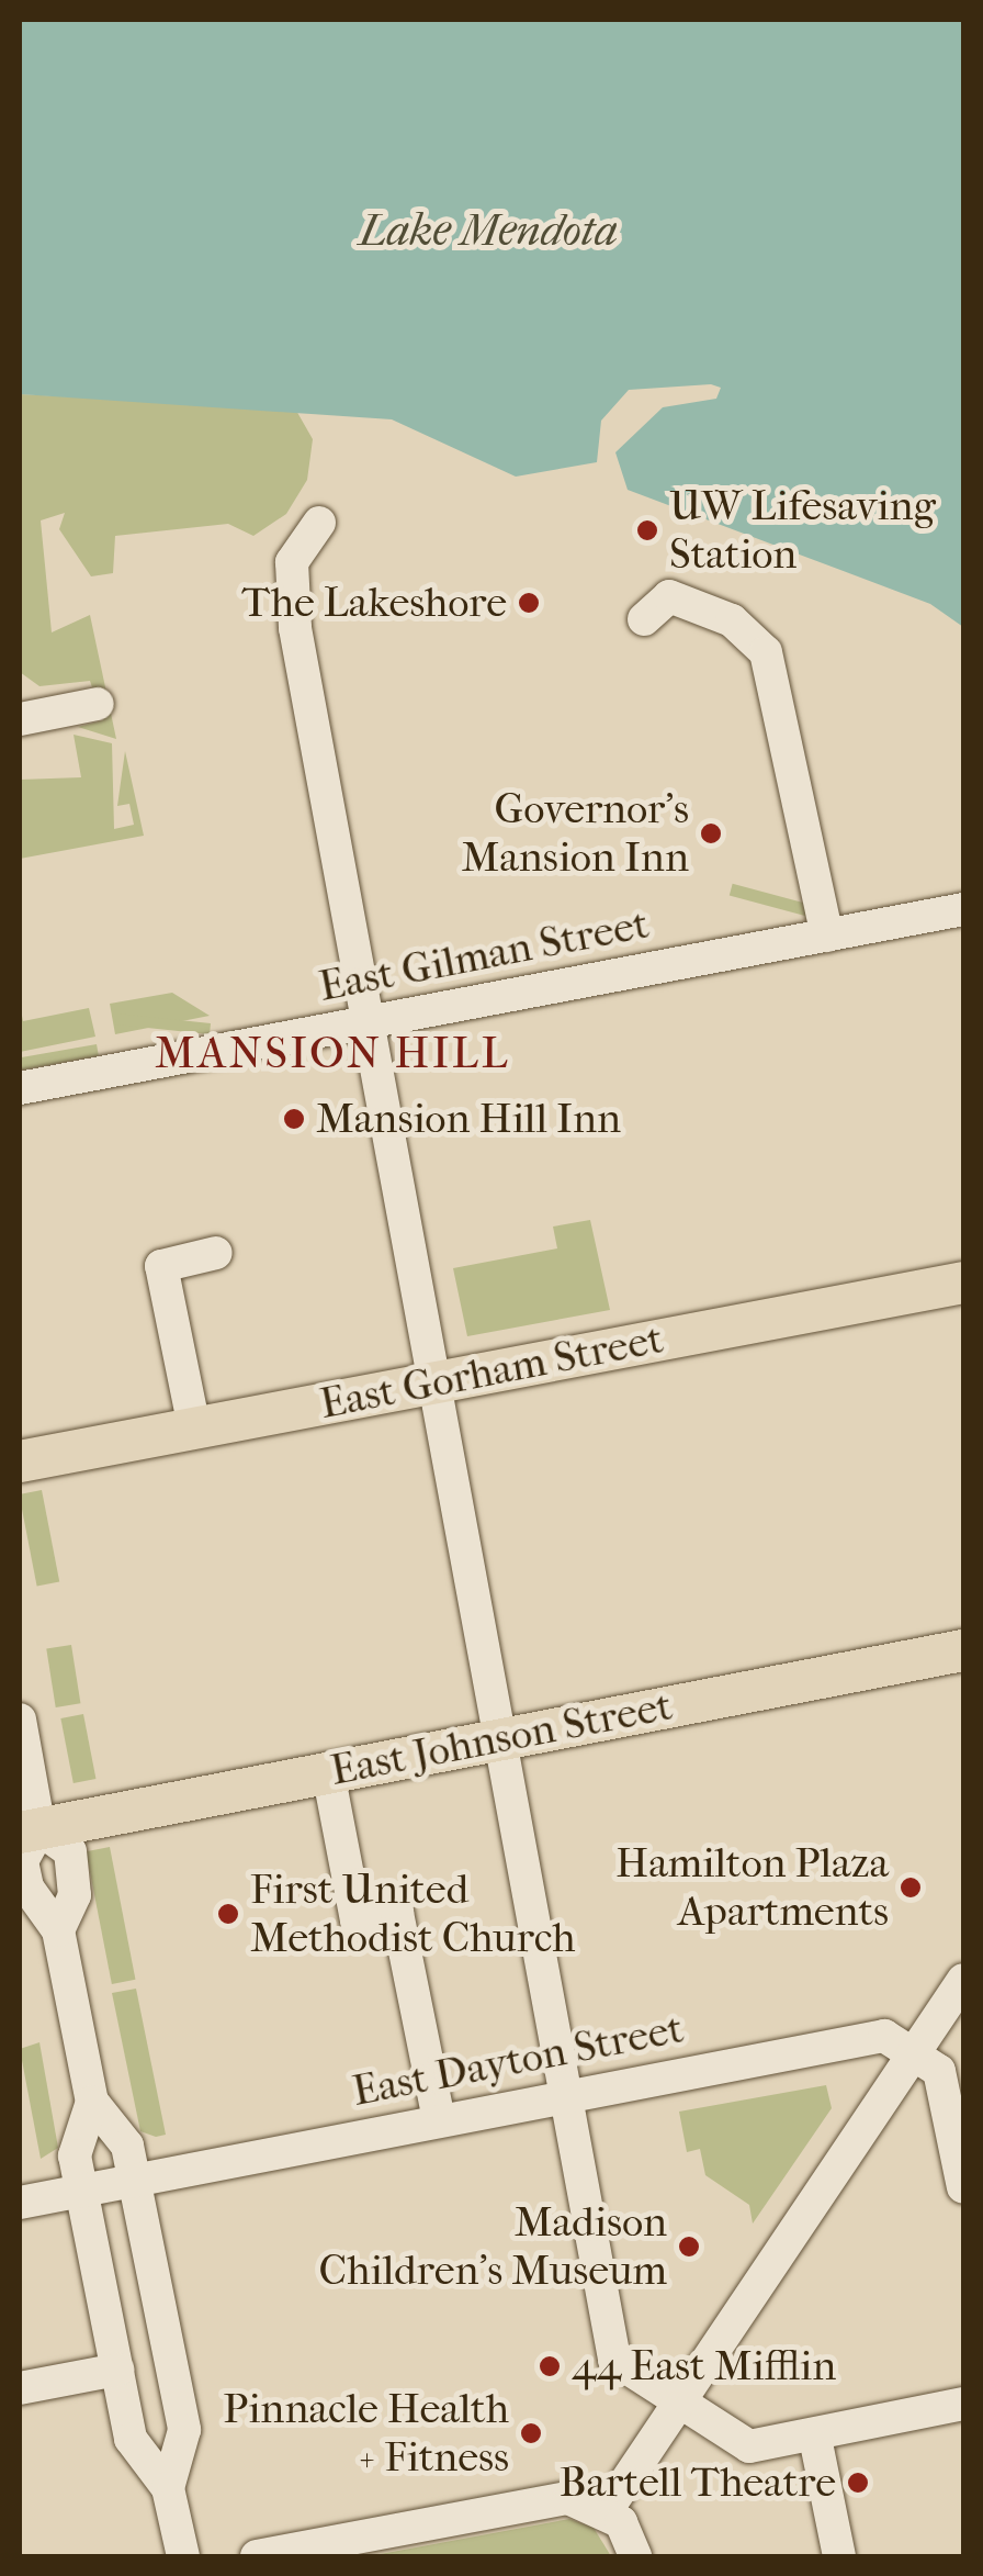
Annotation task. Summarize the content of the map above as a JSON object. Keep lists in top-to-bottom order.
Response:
{
  "streets": {
    "main road": ["East Gorham Street", "East Johnson Street"],
    "street": ["East Gilman Street", "East Dayton Street"]
  },
  "districts": ["MANSION HILL"],
  "water": ["Lake Mendota"],
  "places": [
    "UW Lifesaving Station",
    "The Lakeshore",
    "Governor's Mansion Inn",
    "Mansion Hill Inn",
    "Hamilton Plaza Apartments",
    "First United Methodist Church",
    "Madison Children's Museum",
    "44 East Mifflin",
    "Pinnacle Health + Fitness",
    "Bartell Theatre"
  ]
}
